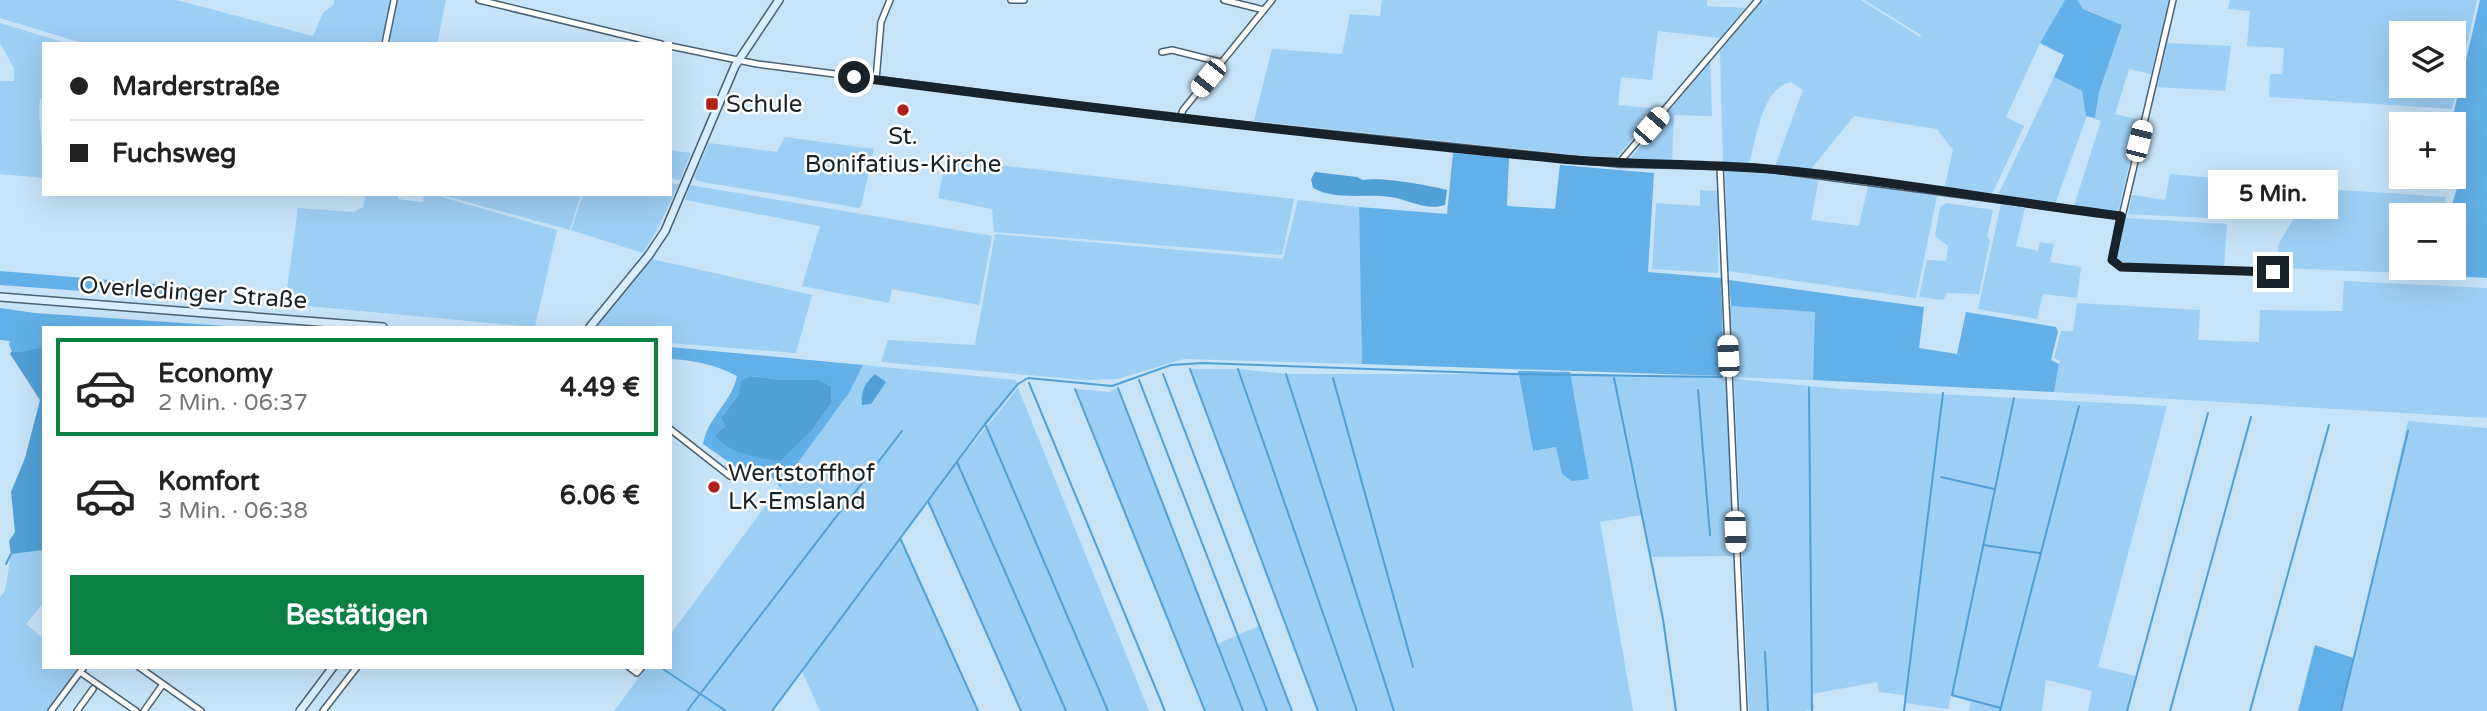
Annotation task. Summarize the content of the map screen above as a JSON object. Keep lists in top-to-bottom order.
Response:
{
  "streets": {
    "street": ["Overledinger Straße"]
  },
  "places": {
    "transit": ["Schule"],
    "other": ["St. Bonifatius-Kirche", "Wertstoffhof LK-Emsland"]
  },
  "page": {
    "map_buttons": ["+", "−"],
    "banner": ["Marderstraße", "Fuchsweg"],
    "bubble": "5 Min.",
    "list": [
      {
        "name": "Economy",
        "note": "2 Min. · 06:37",
        "value": "4.49 €"
      },
      {
        "name": "Komfort",
        "note": "3 Min. · 06:38",
        "value": "6.06 €"
      }
    ],
    "buttons": "Bestätigen"
  }
}
